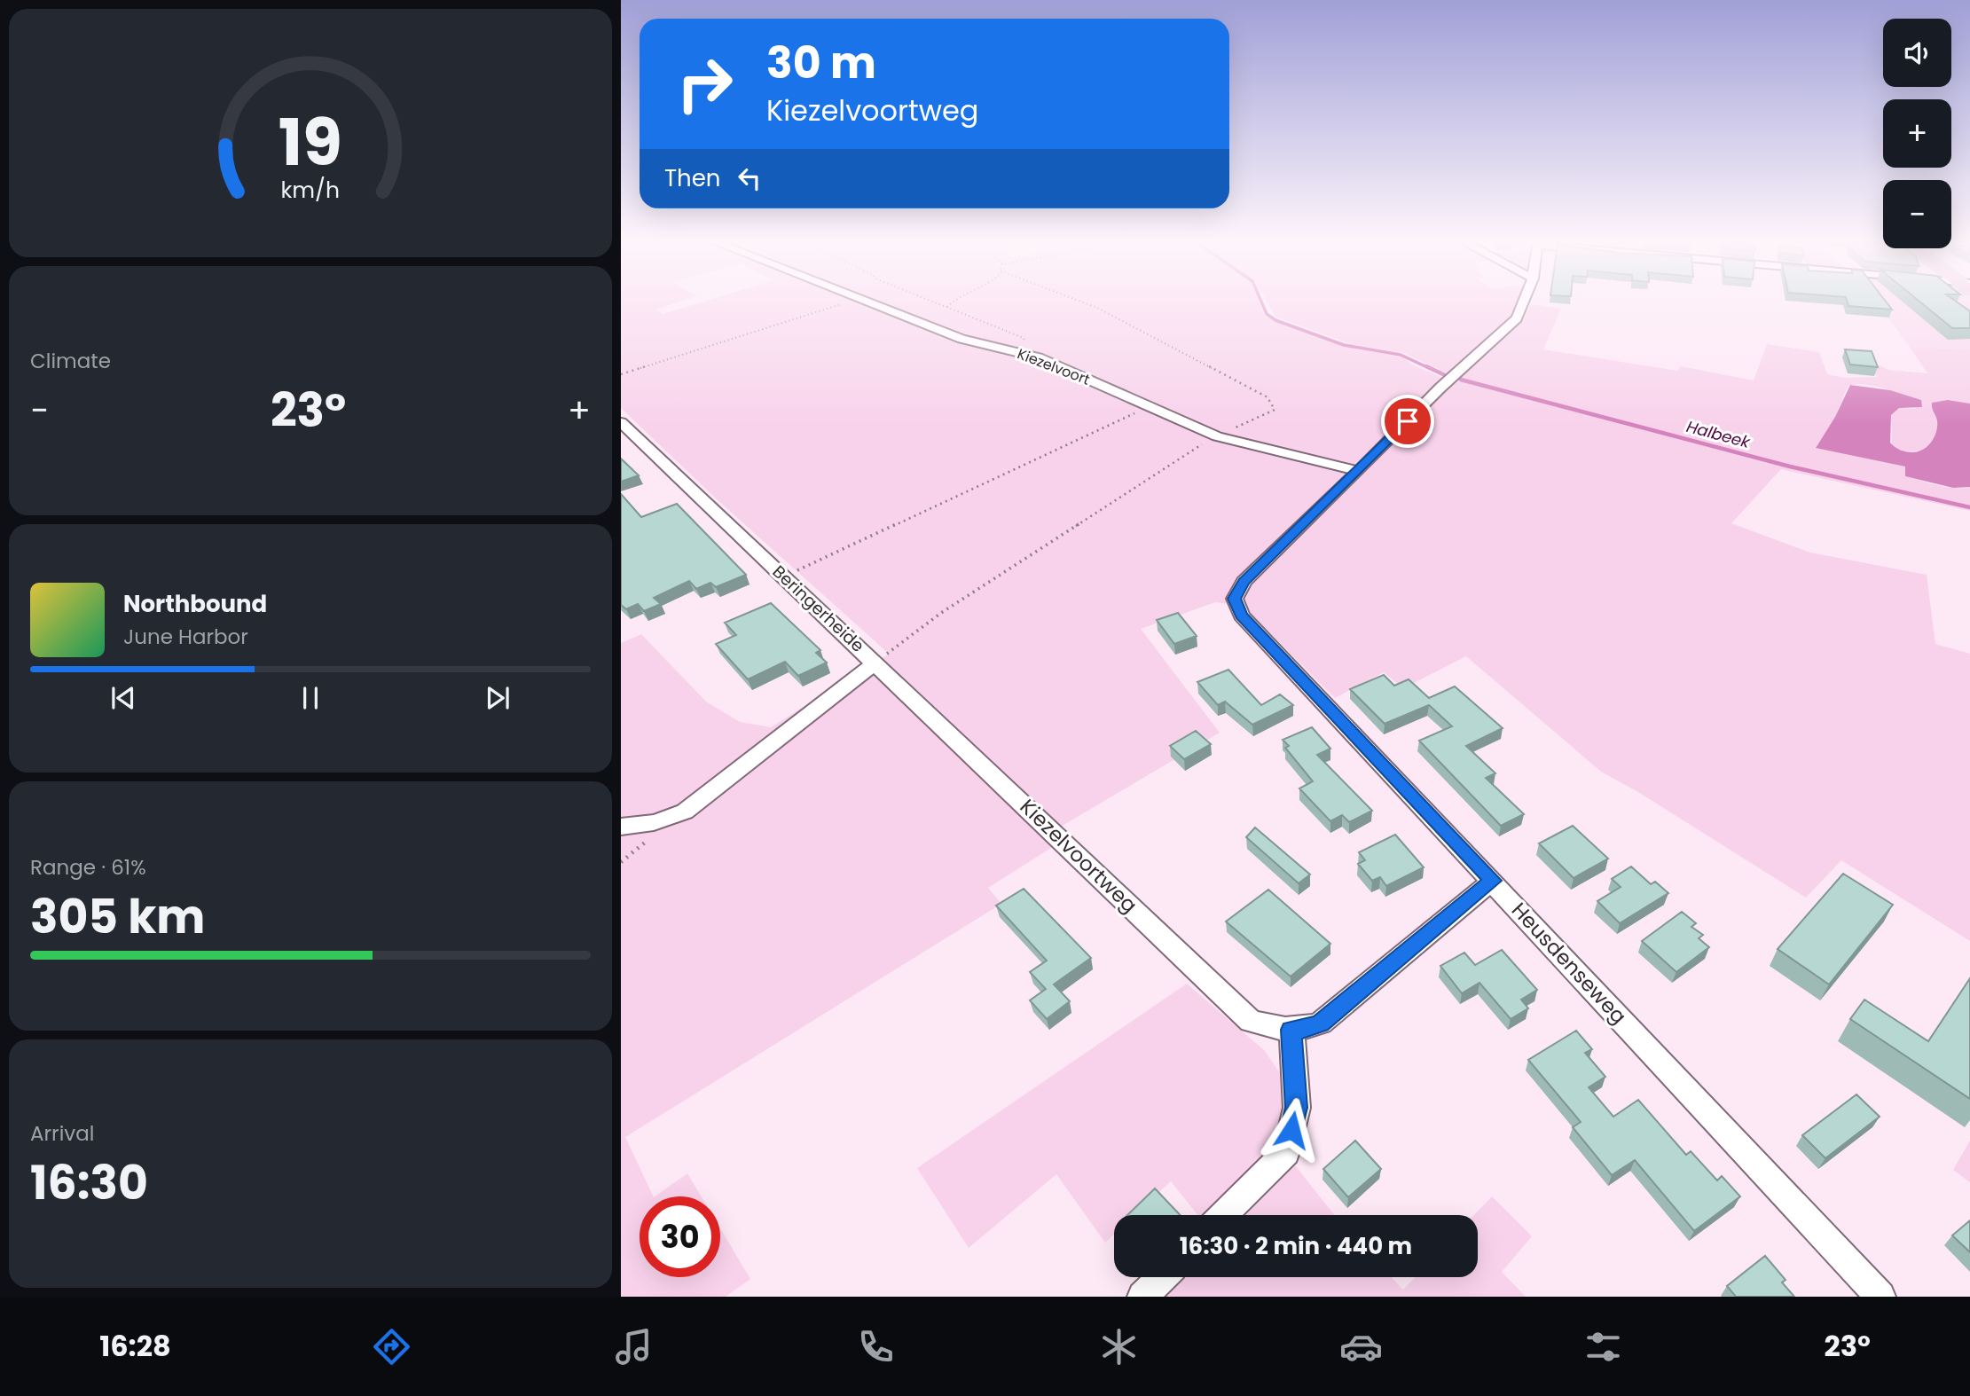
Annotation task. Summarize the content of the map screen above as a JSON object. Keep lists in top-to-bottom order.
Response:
{
  "streets": {
    "street": [
      "Kiezelvoort",
      "Beringerheide",
      "Kiezelvoortweg",
      "Heusdenseweg"
    ]
  },
  "crossings": [
    ["Kiezelvoort", "Heusdenseweg"],
    ["Beringerheide", "Kiezelvoortweg"],
    ["Kiezelvoortweg", "Heusdenseweg"]
  ],
  "water": ["Halbeek"],
  "page": {
    "map_buttons": ["+", "−"],
    "turn": ["30 m", "Kiezelvoortweg"],
    "then": "Then",
    "tile": [
      "Climate",
      ["Range · 61%", "305 km"],
      ["Arrival", "16:30"]
    ],
    "heat": ["−", "23°", "+"],
    "song": ["Northbound", "June Harbor"],
    "limit": "30",
    "trip": "16:30 · 2 min · 440 m",
    "tabs": ["16:28", "23°"],
    "gauge": ["19", "km/h"]
  }
}
